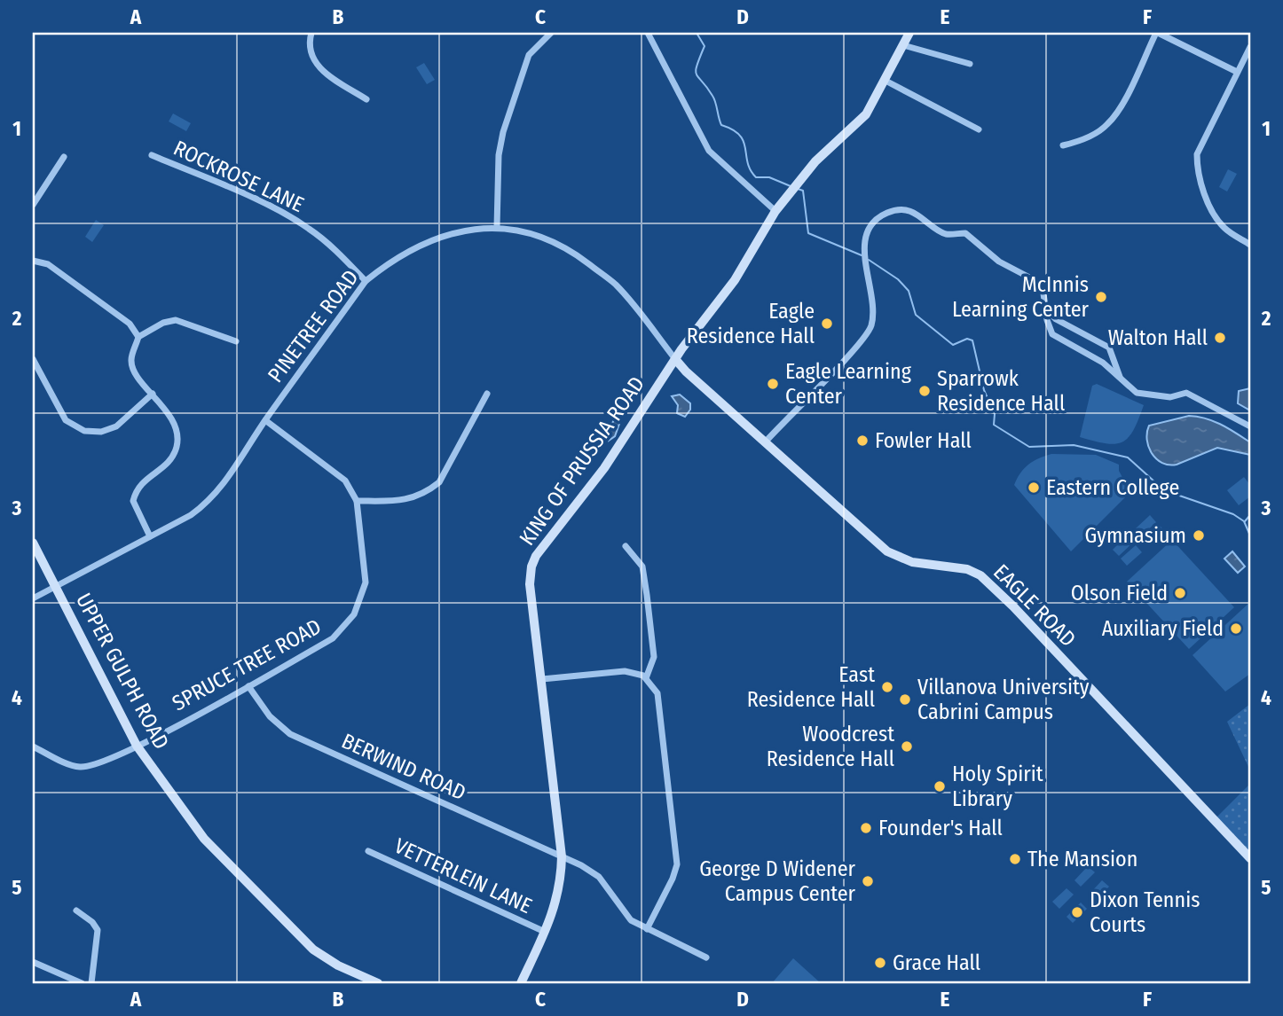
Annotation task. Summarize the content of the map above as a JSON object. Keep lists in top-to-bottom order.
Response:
{
  "streets": {
    "street": [
      "ROCKROSE LANE",
      "PINETREE ROAD",
      "KING OF PRUSSIA ROAD",
      "EAGLE ROAD",
      "SPRUCE TREE ROAD",
      "UPPER GULPH ROAD",
      "BERWIND ROAD",
      "VETTERLEIN LANE"
    ]
  },
  "crossings": [
    ["ROCKROSE LANE", "PINETREE ROAD"],
    ["PINETREE ROAD", "KING OF PRUSSIA ROAD"],
    ["PINETREE ROAD", "EAGLE ROAD"],
    ["PINETREE ROAD", "SPRUCE TREE ROAD"],
    ["PINETREE ROAD", "UPPER GULPH ROAD"],
    ["KING OF PRUSSIA ROAD", "EAGLE ROAD"],
    ["KING OF PRUSSIA ROAD", "BERWIND ROAD"],
    ["KING OF PRUSSIA ROAD", "VETTERLEIN LANE"],
    ["SPRUCE TREE ROAD", "UPPER GULPH ROAD"],
    ["SPRUCE TREE ROAD", "BERWIND ROAD"]
  ],
  "places": [
    "McInnis Learning Center",
    "Eagle Residence Hall",
    "Walton Hall",
    "Eagle Learning Center",
    "Sparrowk Residence Hall",
    "Fowler Hall",
    "Eastern College",
    "Gymnasium",
    "Olson Field",
    "Auxiliary Field",
    "East Residence Hall",
    "Villanova University Cabrini Campus",
    "Woodcrest Residence Hall",
    "Holy Spirit Library",
    "Founder's Hall",
    "The Mansion",
    "George D Widener Campus Center",
    "Dixon Tennis Courts",
    "Grace Hall"
  ],
  "grid": {
    "columns": [
      "A",
      "B",
      "C",
      "D",
      "E",
      "F"
    ],
    "rows": [
      "1",
      "2",
      "3",
      "4",
      "5"
    ]
  }
}
